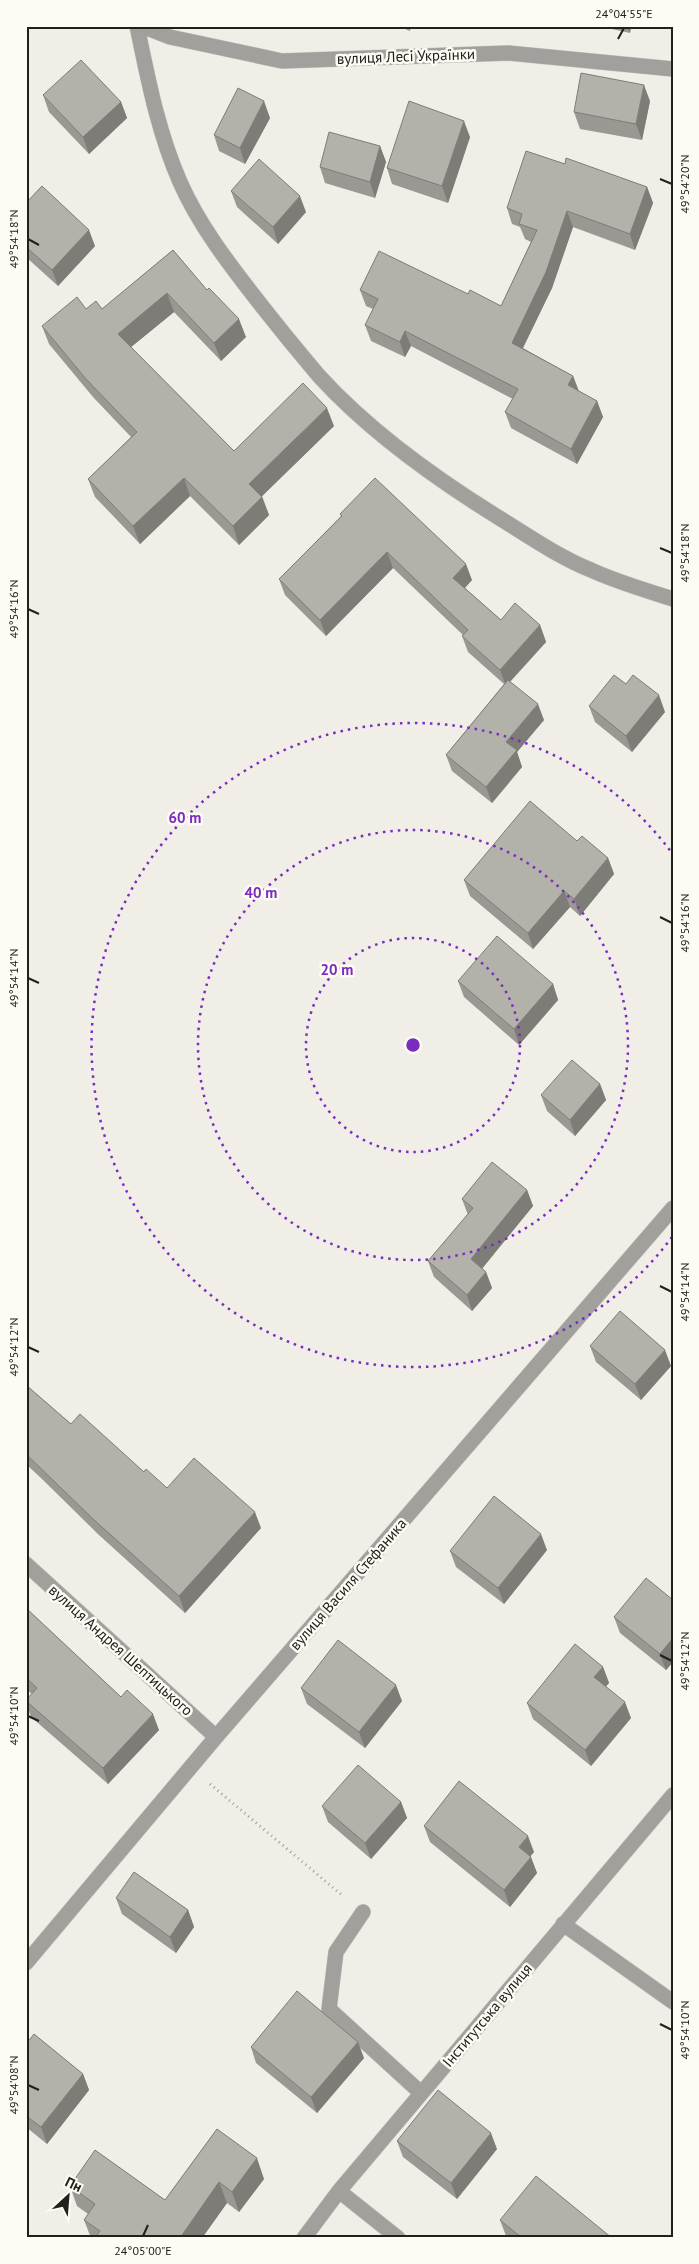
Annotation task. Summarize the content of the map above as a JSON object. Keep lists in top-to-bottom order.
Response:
{
  "streets": {
    "street": [
      "вулиця Лесі Українки",
      "вулиця Василя Стефаника",
      "вулиця Андрея Шептицького",
      "Інститутська вулиця"
    ]
  },
  "crossings": [
    ["вулиця Василя Стефаника", "вулиця Андрея Шептицького"]
  ],
  "north": "top right",
  "coordinates": [
    "24°04'55\"E",
    "49°54'20\"N",
    "49°54'18\"N",
    "49°54'16\"N",
    "49°54'14\"N",
    "49°54'12\"N",
    "49°54'10\"N",
    "49°54'08\"N",
    "24°05'00\"E"
  ],
  "rings": ["60 m", "40 m", "20 m"]
}
